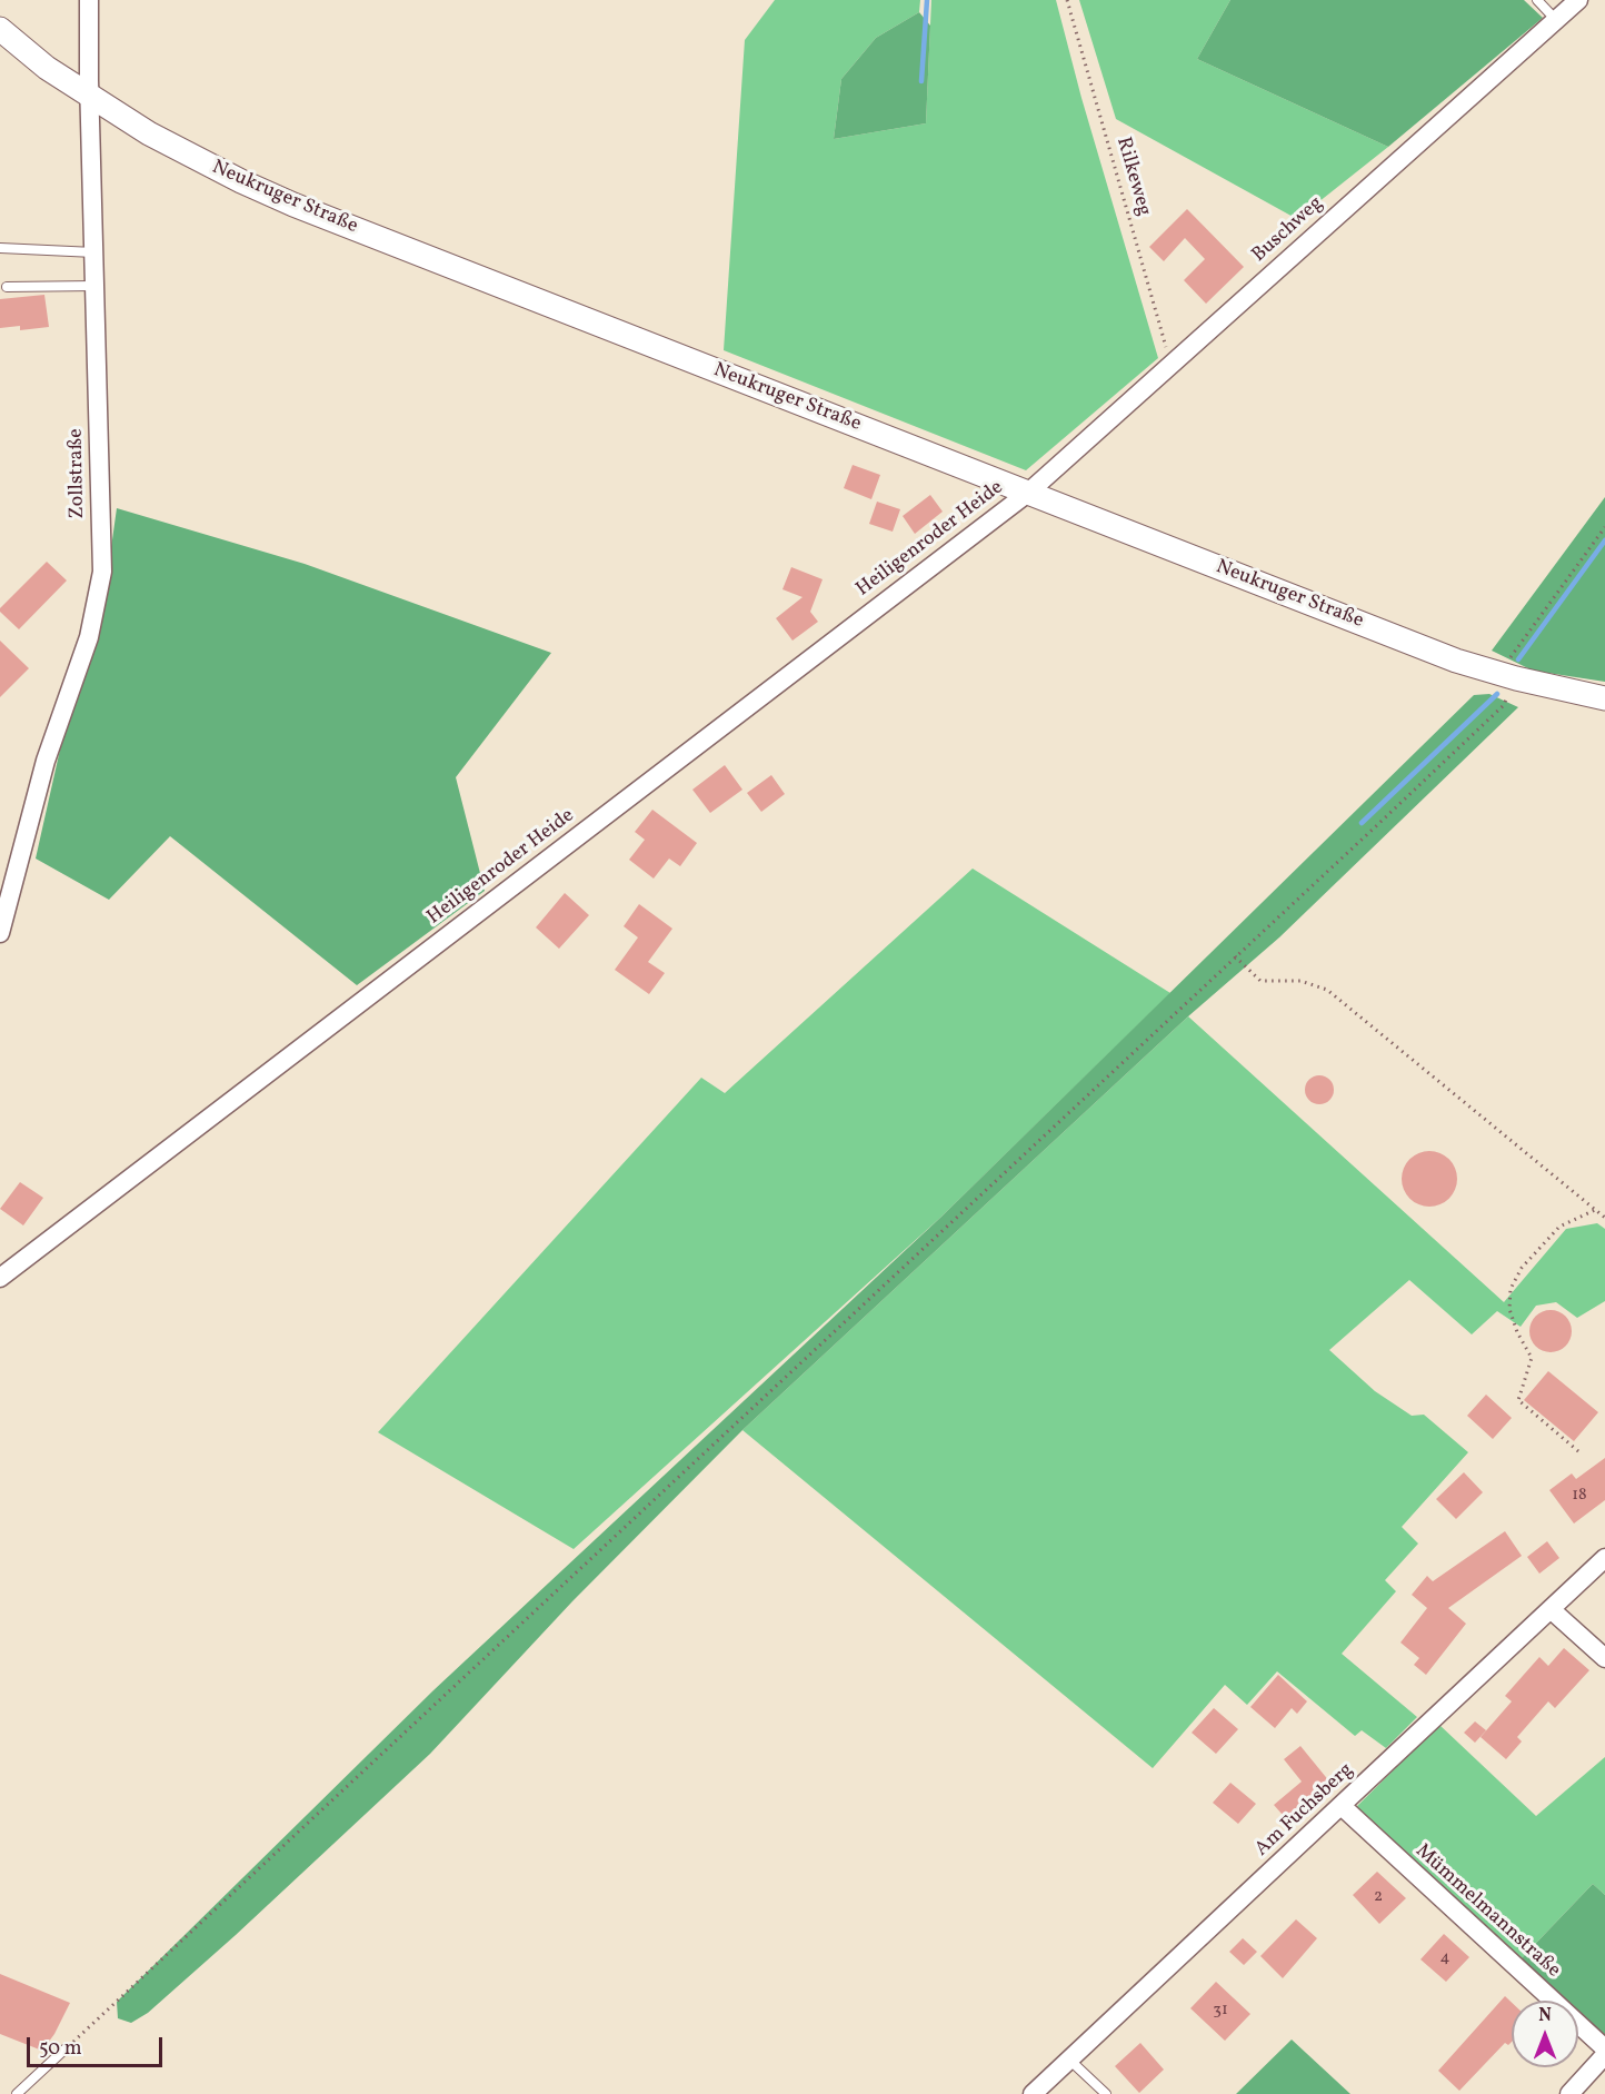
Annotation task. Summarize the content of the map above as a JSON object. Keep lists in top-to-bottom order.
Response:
{
  "streets": {
    "street": [
      "Neukruger Straße",
      "Buschweg",
      "Zollstraße",
      "Heiligenroder Heide",
      "Am Fuchsberg",
      "Mümmelmannstraße"
    ],
    "path": ["Rilkeweg"]
  },
  "crossings": [
    ["Rilkeweg", "Buschweg"],
    ["Neukruger Straße", "Buschweg"],
    ["Neukruger Straße", "Zollstraße"],
    ["Neukruger Straße", "Heiligenroder Heide"],
    ["Buschweg", "Heiligenroder Heide"],
    ["Am Fuchsberg", "Mümmelmannstraße"]
  ],
  "house_numbers": [
    "18",
    "2",
    "4",
    "31"
  ],
  "scale_bar": "50 m",
  "north": "top"
}
